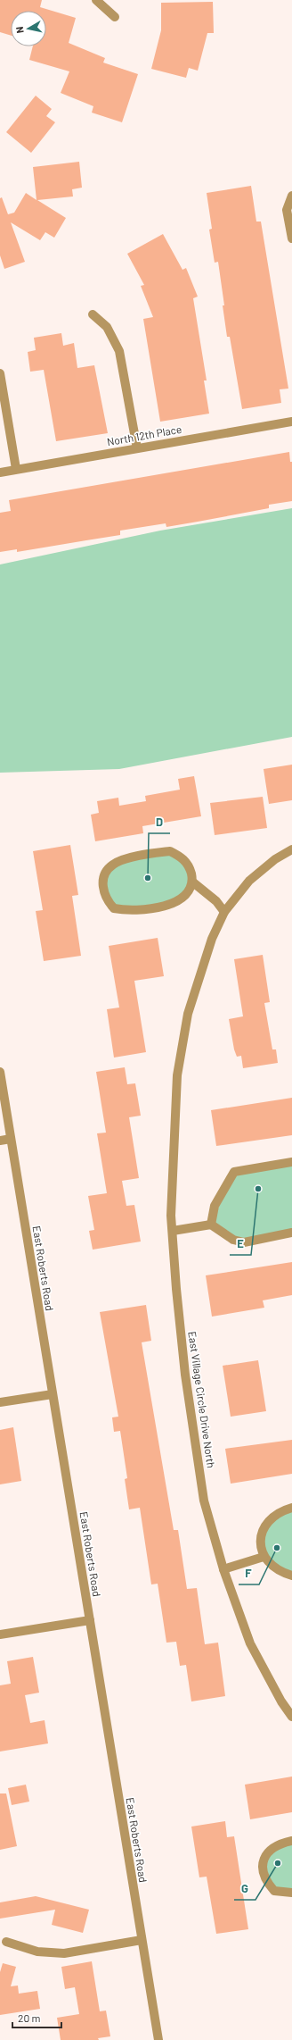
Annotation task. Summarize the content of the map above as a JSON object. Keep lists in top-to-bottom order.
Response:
{
  "streets": {
    "street": ["North 12th Place", "East Roberts Road", "East Village Circle Drive North"]
  },
  "places": [
    "D",
    "E",
    "F",
    "G"
  ],
  "scale_bar": "20 m",
  "north": "left"
}
